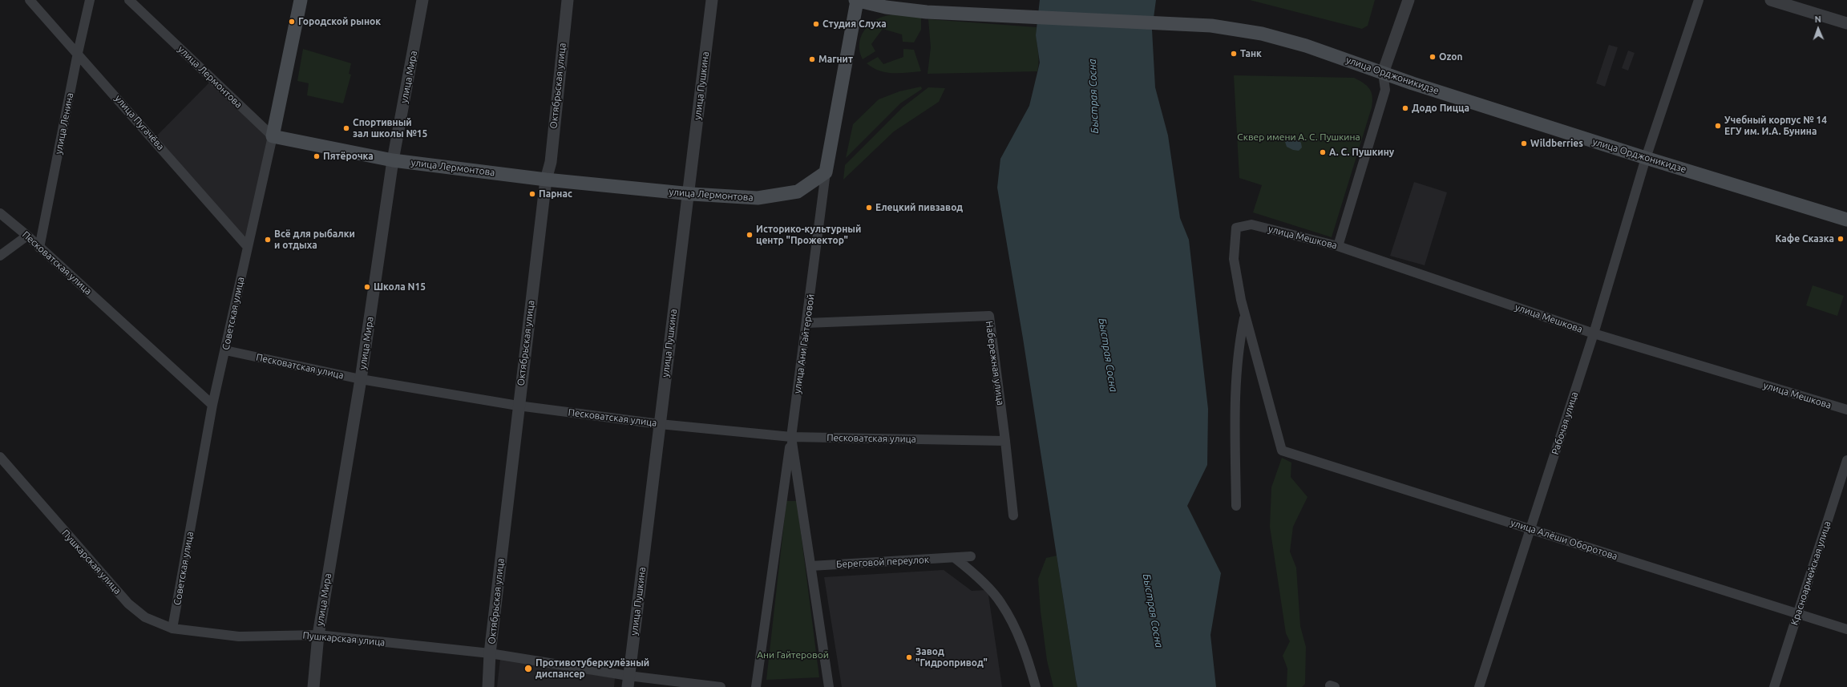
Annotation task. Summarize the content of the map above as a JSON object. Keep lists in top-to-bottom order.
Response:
{
  "streets": {
    "main road": [
      "улица Орджоникидзе",
      "улица Лермонтова",
      "Советская улица",
      "улица Ани Гайтеровой"
    ],
    "street": [
      "улица Мира",
      "Октябрьская улица",
      "улица Пушкина",
      "улица Пугачёва",
      "улица Ленина",
      "улица Мешкова",
      "Песковатская улица",
      "Набережная улица",
      "Рабочая улица",
      "улица Алёши Оборотова",
      "Пушкарская улица",
      "Береговой переулок",
      "Красноармейская улица"
    ]
  },
  "crossings": [
    ["улица Орджоникидзе", "улица Ани Гайтеровой"],
    ["улица Орджоникидзе", "Рабочая улица"],
    ["улица Лермонтова", "улица Мира"],
    ["улица Лермонтова", "Октябрьская улица"],
    ["улица Лермонтова", "улица Пушкина"],
    ["улица Лермонтова", "Советская улица"],
    ["улица Лермонтова", "улица Ани Гайтеровой"],
    ["улица Мира", "Песковатская улица"],
    ["улица Мира", "Пушкарская улица"],
    ["Октябрьская улица", "Песковатская улица"],
    ["Октябрьская улица", "Пушкарская улица"],
    ["улица Пушкина", "Песковатская улица"],
    ["улица Пушкина", "Пушкарская улица"],
    ["улица Пугачёва", "улица Ленина"],
    ["улица Пугачёва", "Советская улица"],
    ["улица Ленина", "Песковатская улица"],
    ["улица Мешкова", "Рабочая улица"],
    ["улица Мешкова", "улица Алёши Оборотова"],
    ["Песковатская улица", "Советская улица"],
    ["Песковатская улица", "улица Ани Гайтеровой"],
    ["Песковатская улица", "Набережная улица"],
    ["Советская улица", "Пушкарская улица"],
    ["улица Ани Гайтеровой", "Набережная улица"],
    ["улица Ани Гайтеровой", "Береговой переулок"],
    ["Рабочая улица", "улица Алёши Оборотова"],
    ["улица Алёши Оборотова", "Красноармейская улица"]
  ],
  "water": ["Быстрая Сосна"],
  "parks": ["Сквер имени А. С. Пушкина", "Ани Гайтеровой"],
  "places": [
    "Городской рынок",
    "Студия Слуха",
    "Танк",
    "Ozon",
    "Магнит",
    "Додо Пицца",
    "Учебный корпус № 14 ЕГУ им. И.А. Бунина",
    "Спортивный зал школы №15",
    "Wildberries",
    "А. С. Пушкину",
    "Пятёрочка",
    "Парнас",
    "Елецкий пивзавод",
    "Историко-культурный центр \"Прожектор\"",
    "Кафе Сказка",
    "Всё для рыбалки и отдыха",
    "Школа N15",
    "Завод \"Гидропривод\"",
    "Противотуберкулёзный диспансер"
  ],
  "north": "top"
}
